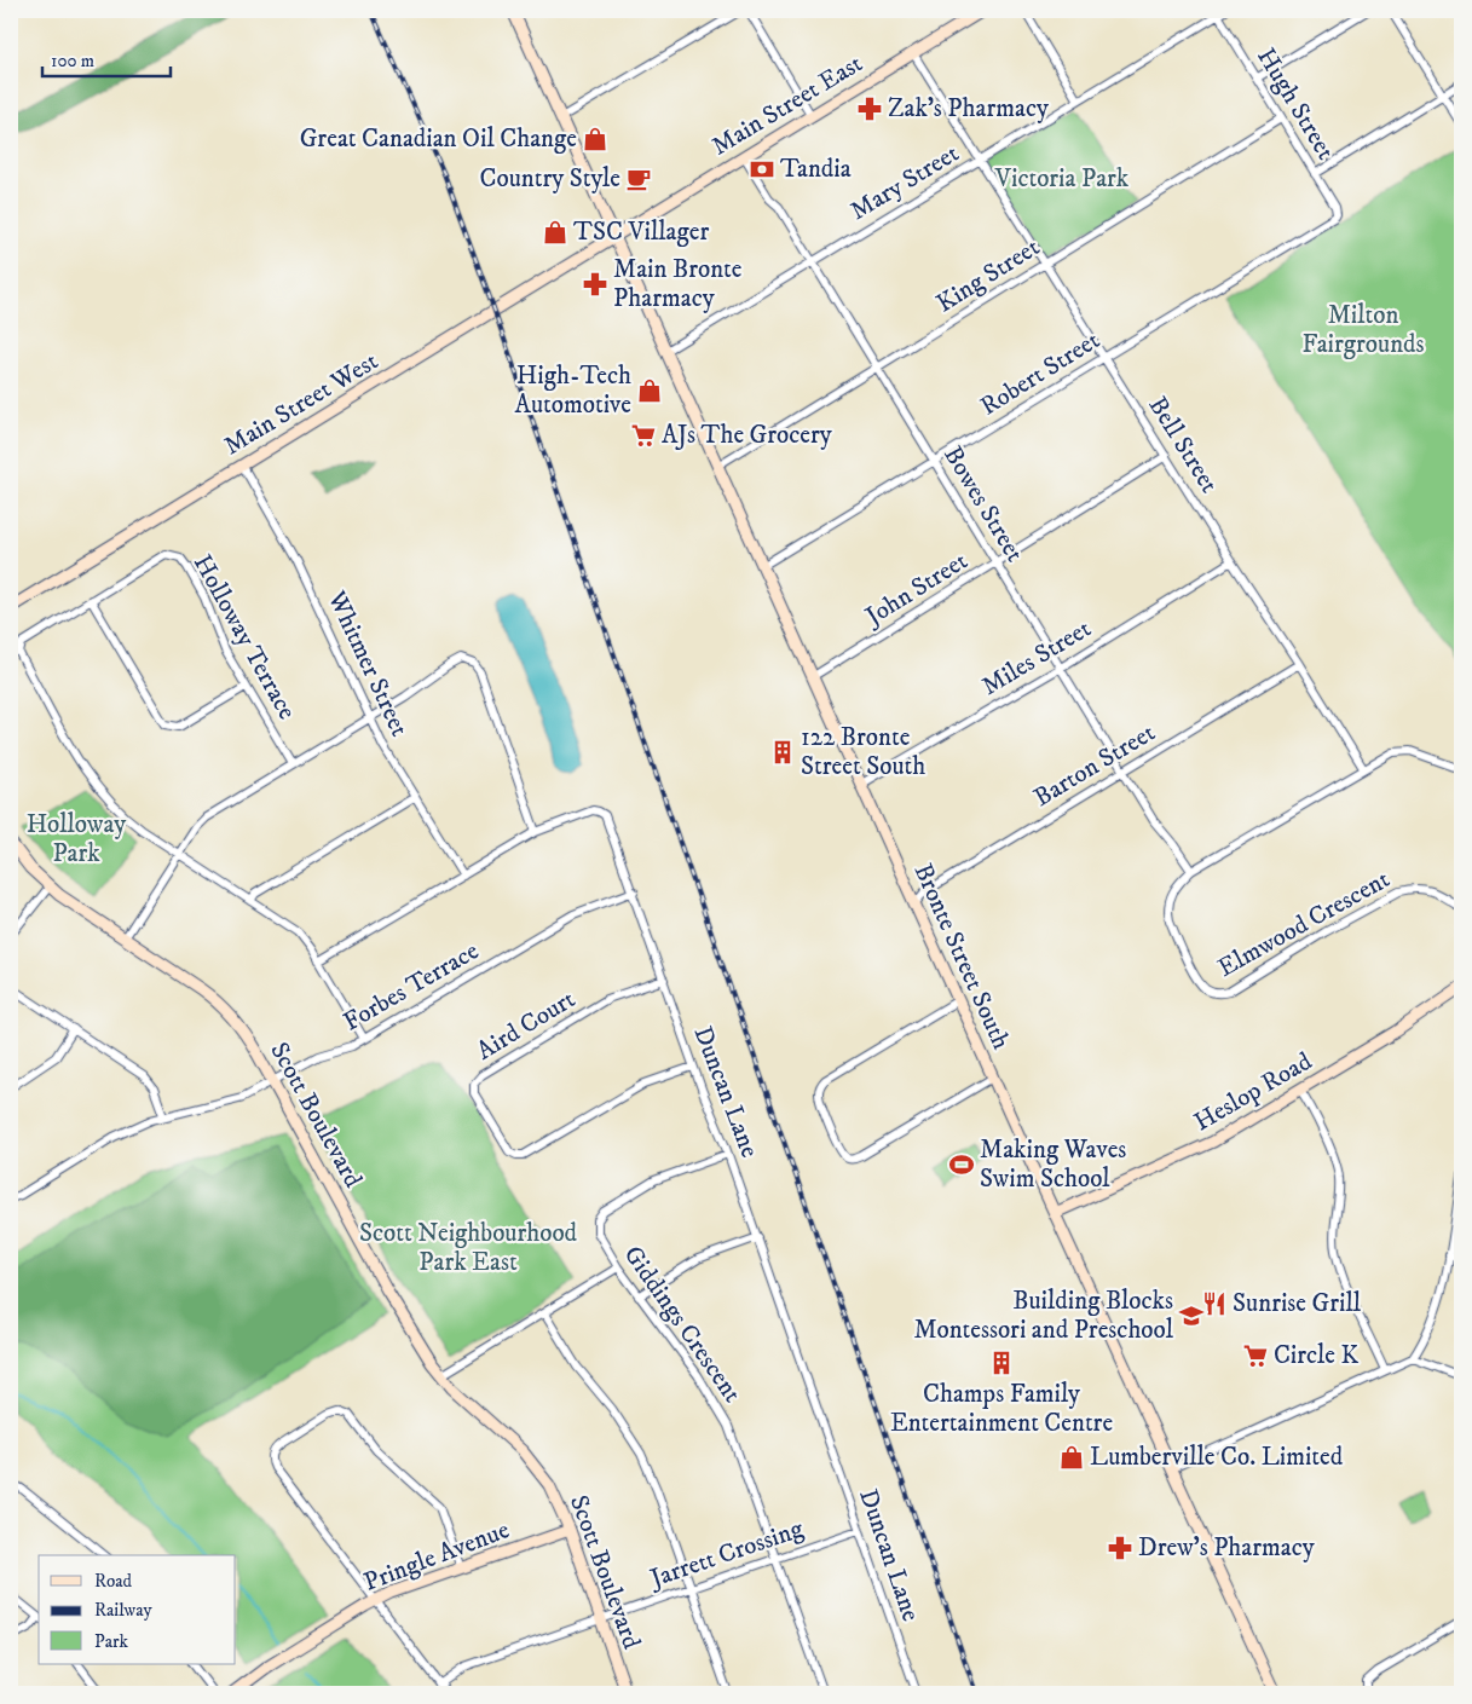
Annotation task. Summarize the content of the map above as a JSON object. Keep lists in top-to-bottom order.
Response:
{
  "streets": {
    "main road": [
      "Main Street East",
      "Main Street West",
      "Bronte Street South",
      "Heslop Road",
      "Scott Boulevard",
      "Pringle Avenue"
    ],
    "street": [
      "Hugh Street",
      "Mary Street",
      "King Street",
      "Robert Street",
      "Bell Street",
      "Bowes Street",
      "John Street",
      "Holloway Terrace",
      "Miles Street",
      "Whitmer Street",
      "Barton Street",
      "Elmwood Crescent",
      "Forbes Terrace",
      "Aird Court",
      "Duncan Lane",
      "Giddings Crescent",
      "Jarrett Crossing"
    ]
  },
  "crossings": [
    ["Hugh Street", "Mary Street"],
    ["Hugh Street", "King Street"],
    ["Hugh Street", "Robert Street"],
    ["Main Street East", "Main Street West"],
    ["Main Street East", "Bell Street"],
    ["Main Street East", "Bowes Street"],
    ["Main Street East", "Bronte Street South"],
    ["Mary Street", "Bell Street"],
    ["Mary Street", "Bowes Street"],
    ["Mary Street", "Bronte Street South"],
    ["King Street", "Bell Street"],
    ["King Street", "Bowes Street"],
    ["King Street", "Bronte Street South"],
    ["Robert Street", "Bell Street"],
    ["Robert Street", "Bowes Street"],
    ["Robert Street", "Bronte Street South"],
    ["Main Street West", "Whitmer Street"],
    ["Main Street West", "Bronte Street South"],
    ["Bell Street", "John Street"],
    ["Bell Street", "Miles Street"],
    ["Bell Street", "Barton Street"],
    ["Bell Street", "Elmwood Crescent"],
    ["Bowes Street", "John Street"],
    ["Bowes Street", "Miles Street"],
    ["Bowes Street", "Barton Street"],
    ["Bowes Street", "Elmwood Crescent"],
    ["John Street", "Bronte Street South"],
    ["Holloway Terrace", "Forbes Terrace"],
    ["Holloway Terrace", "Duncan Lane"],
    ["Miles Street", "Bronte Street South"],
    ["Whitmer Street", "Duncan Lane"],
    ["Barton Street", "Bronte Street South"],
    ["Bronte Street South", "Heslop Road"],
    ["Forbes Terrace", "Duncan Lane"],
    ["Forbes Terrace", "Scott Boulevard"],
    ["Aird Court", "Duncan Lane"],
    ["Duncan Lane", "Giddings Crescent"],
    ["Duncan Lane", "Jarrett Crossing"],
    ["Scott Boulevard", "Jarrett Crossing"],
    ["Scott Boulevard", "Pringle Avenue"],
    ["Giddings Crescent", "Jarrett Crossing"]
  ],
  "parks": [
    "Victoria Park",
    "Milton Fairgrounds",
    "Holloway Park",
    "Scott Neighbourhood Park East"
  ],
  "places": {
    "pharmacy": ["Zak's Pharmacy", "Main Bronte Pharmacy", "Drew's Pharmacy"],
    "shop": [
      "Great Canadian Oil Change",
      "TSC Villager",
      "High-Tech Automotive",
      "Lumberville Co. Limited"
    ],
    "bank": ["Tandia"],
    "cafe": ["Country Style"],
    "supermarket": ["AJs The Grocery", "Circle K"],
    "building": ["122 Bronte Street South", "Champs Family Entertainment Centre"],
    "sports": ["Making Waves Swim School"],
    "restaurant": ["Sunrise Grill"],
    "school or university": ["Building Blocks Montessori and Preschool"]
  },
  "legend": ["Road", "Railway", "Park"],
  "scale_bar": "100 m"
}
